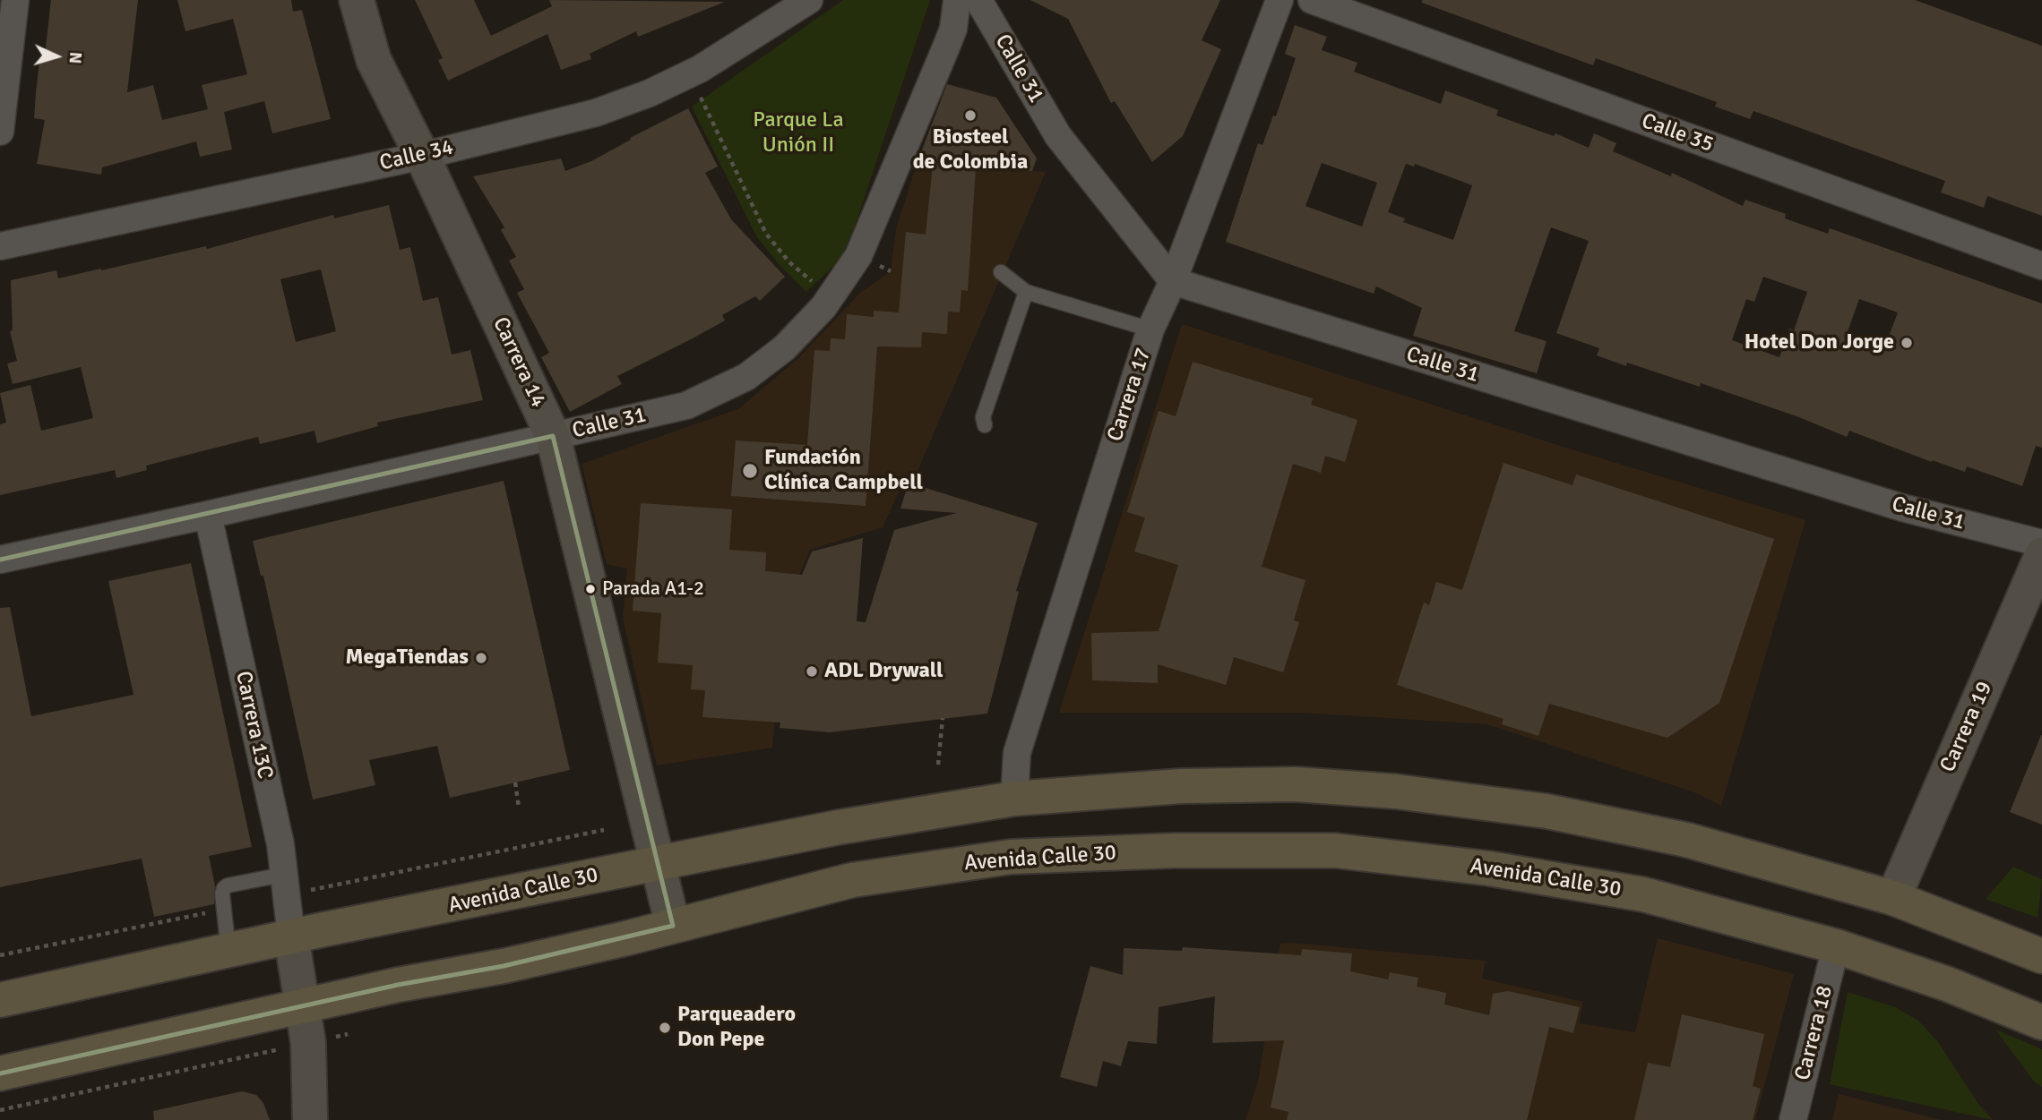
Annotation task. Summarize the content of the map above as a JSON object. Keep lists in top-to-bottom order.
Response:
{
  "streets": {
    "highway": ["Avenida Calle 30"],
    "street": [
      "Calle 31",
      "Calle 35",
      "Calle 34",
      "Carrera 14",
      "Carrera 17",
      "Carrera 13C",
      "Carrera 19",
      "Carrera 18"
    ]
  },
  "crossings": [
    ["Calle 31", "Carrera 14"],
    ["Calle 31", "Carrera 17"],
    ["Calle 31", "Carrera 13C"],
    ["Calle 34", "Carrera 14"],
    ["Carrera 14", "Avenida Calle 30"],
    ["Carrera 17", "Avenida Calle 30"],
    ["Carrera 13C", "Avenida Calle 30"],
    ["Carrera 19", "Avenida Calle 30"],
    ["Avenida Calle 30", "Carrera 18"]
  ],
  "parks": ["Parque La Unión II"],
  "places": [
    "Biosteel de Colombia",
    "Hotel Don Jorge",
    "Fundación Clínica Campbell",
    "Parada A1-2",
    "MegaTiendas",
    "ADL Drywall",
    "Parqueadero Don Pepe"
  ],
  "north": "right"
}
